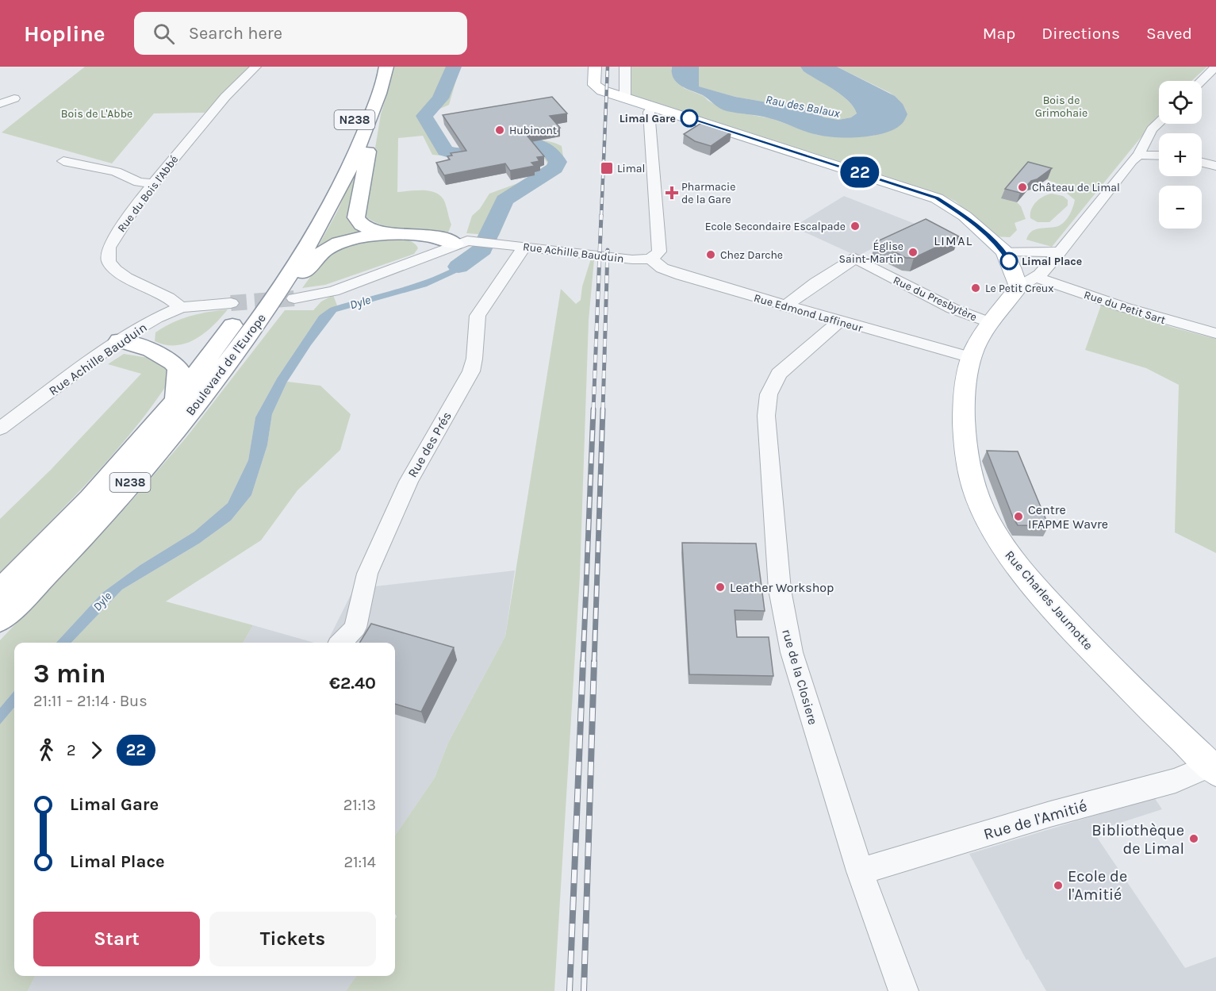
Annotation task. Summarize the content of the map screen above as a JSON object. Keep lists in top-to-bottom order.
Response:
{
  "streets": {
    "highway": ["N238", "Boulevard de l'Europe"],
    "main road": ["Rue Charles Jaumotte"],
    "street": [
      "Rue du Bois l'Abbé",
      "Rue Achille Bauduin",
      "Rue du Presbytère",
      "Rue du Petit Sart",
      "Rue Edmond Laffineur",
      "Rue des Prés",
      "rue de la Closiere",
      "Rue de l'Amitié"
    ]
  },
  "crossings": [
    ["Rue du Bois l'Abbé", "Rue Achille Bauduin"],
    ["Rue Achille Bauduin", "Rue Edmond Laffineur"],
    ["Rue Achille Bauduin", "Boulevard de l'Europe"],
    ["Rue Achille Bauduin", "Rue des Prés"],
    ["Rue du Presbytère", "Rue Edmond Laffineur"],
    ["Rue du Presbytère", "Rue Charles Jaumotte"],
    ["Rue Edmond Laffineur", "Rue Charles Jaumotte"],
    ["Rue Edmond Laffineur", "rue de la Closiere"],
    ["Rue Charles Jaumotte", "Rue de l'Amitié"],
    ["rue de la Closiere", "Rue de l'Amitié"]
  ],
  "districts": ["LIMAL"],
  "water": ["Rau des Balaux", "Dyle"],
  "parks": ["Bois de Grimohaie", "Bois de L'Abbe"],
  "places": {
    "other": [
      "Limal Gare",
      "Hubinont",
      "Château de Limal",
      "Ecole Secondaire Escalpade",
      "Église Saint-Martin",
      "Chez Darche",
      "Limal Place",
      "Le Petit Creux",
      "Centre IFAPME Wavre",
      "Leather Workshop",
      "Bibliothèque de Limal",
      "Ecole de l'Amitié"
    ],
    "transit": ["Limal"],
    "health": ["Pharmacie de la Gare"]
  },
  "lines": ["bus line 22"],
  "page": {
    "header": "Hopline",
    "search": "Search here",
    "nav": ["Map", "Directions", "Saved"],
    "on_map": "22",
    "map_buttons": ["+", "−"],
    "heading": ["3 min", "21:11 – 21:14 · Bus", "€2.40"],
    "legs": ["2", "22"],
    "list": [
      {
        "name": "Limal Gare",
        "value": "21:13"
      },
      {
        "name": "Limal Place",
        "value": "21:14"
      }
    ],
    "buttons": ["Start", "Tickets"]
  }
}
